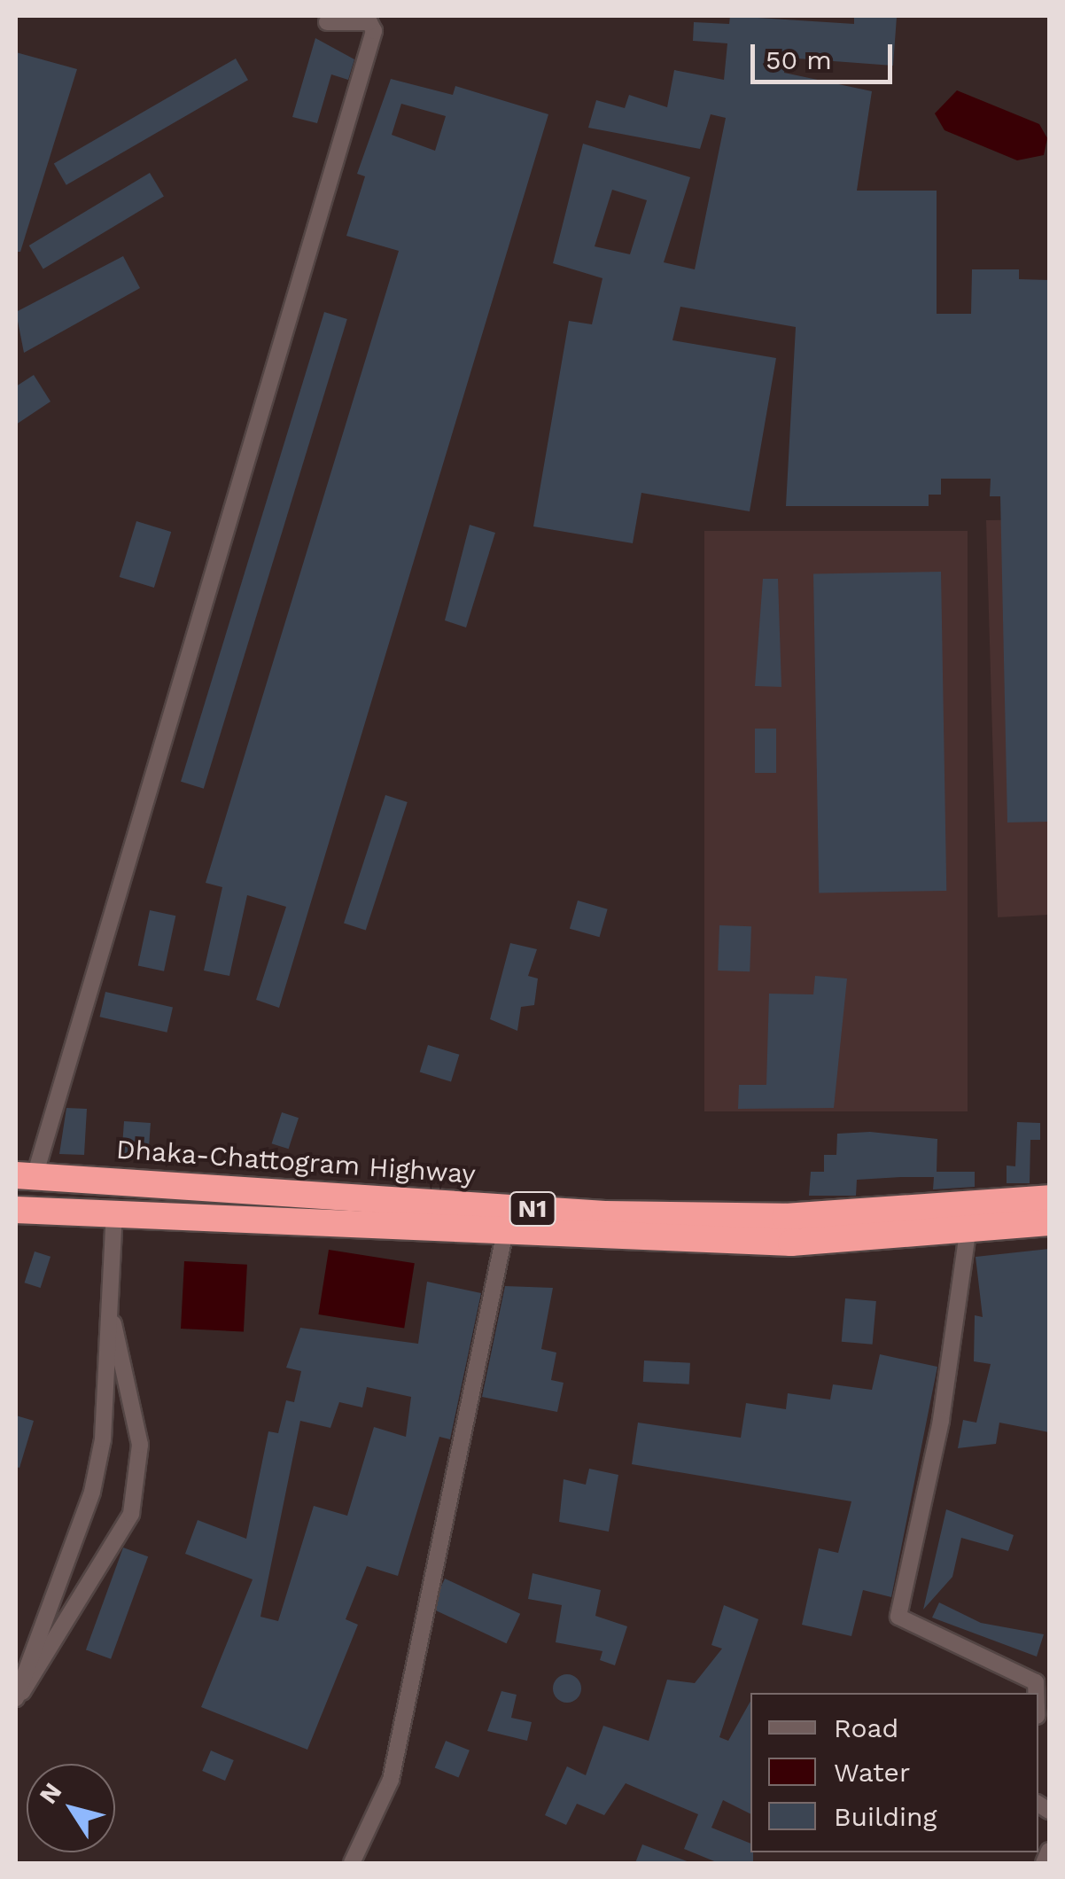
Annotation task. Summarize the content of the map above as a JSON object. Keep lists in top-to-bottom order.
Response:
{
  "streets": {
    "highway": ["Dhaka-Chattogram Highway", "N1"]
  },
  "legend": ["Road", "Water", "Building"],
  "scale_bar": "50 m",
  "north": "top left"
}
